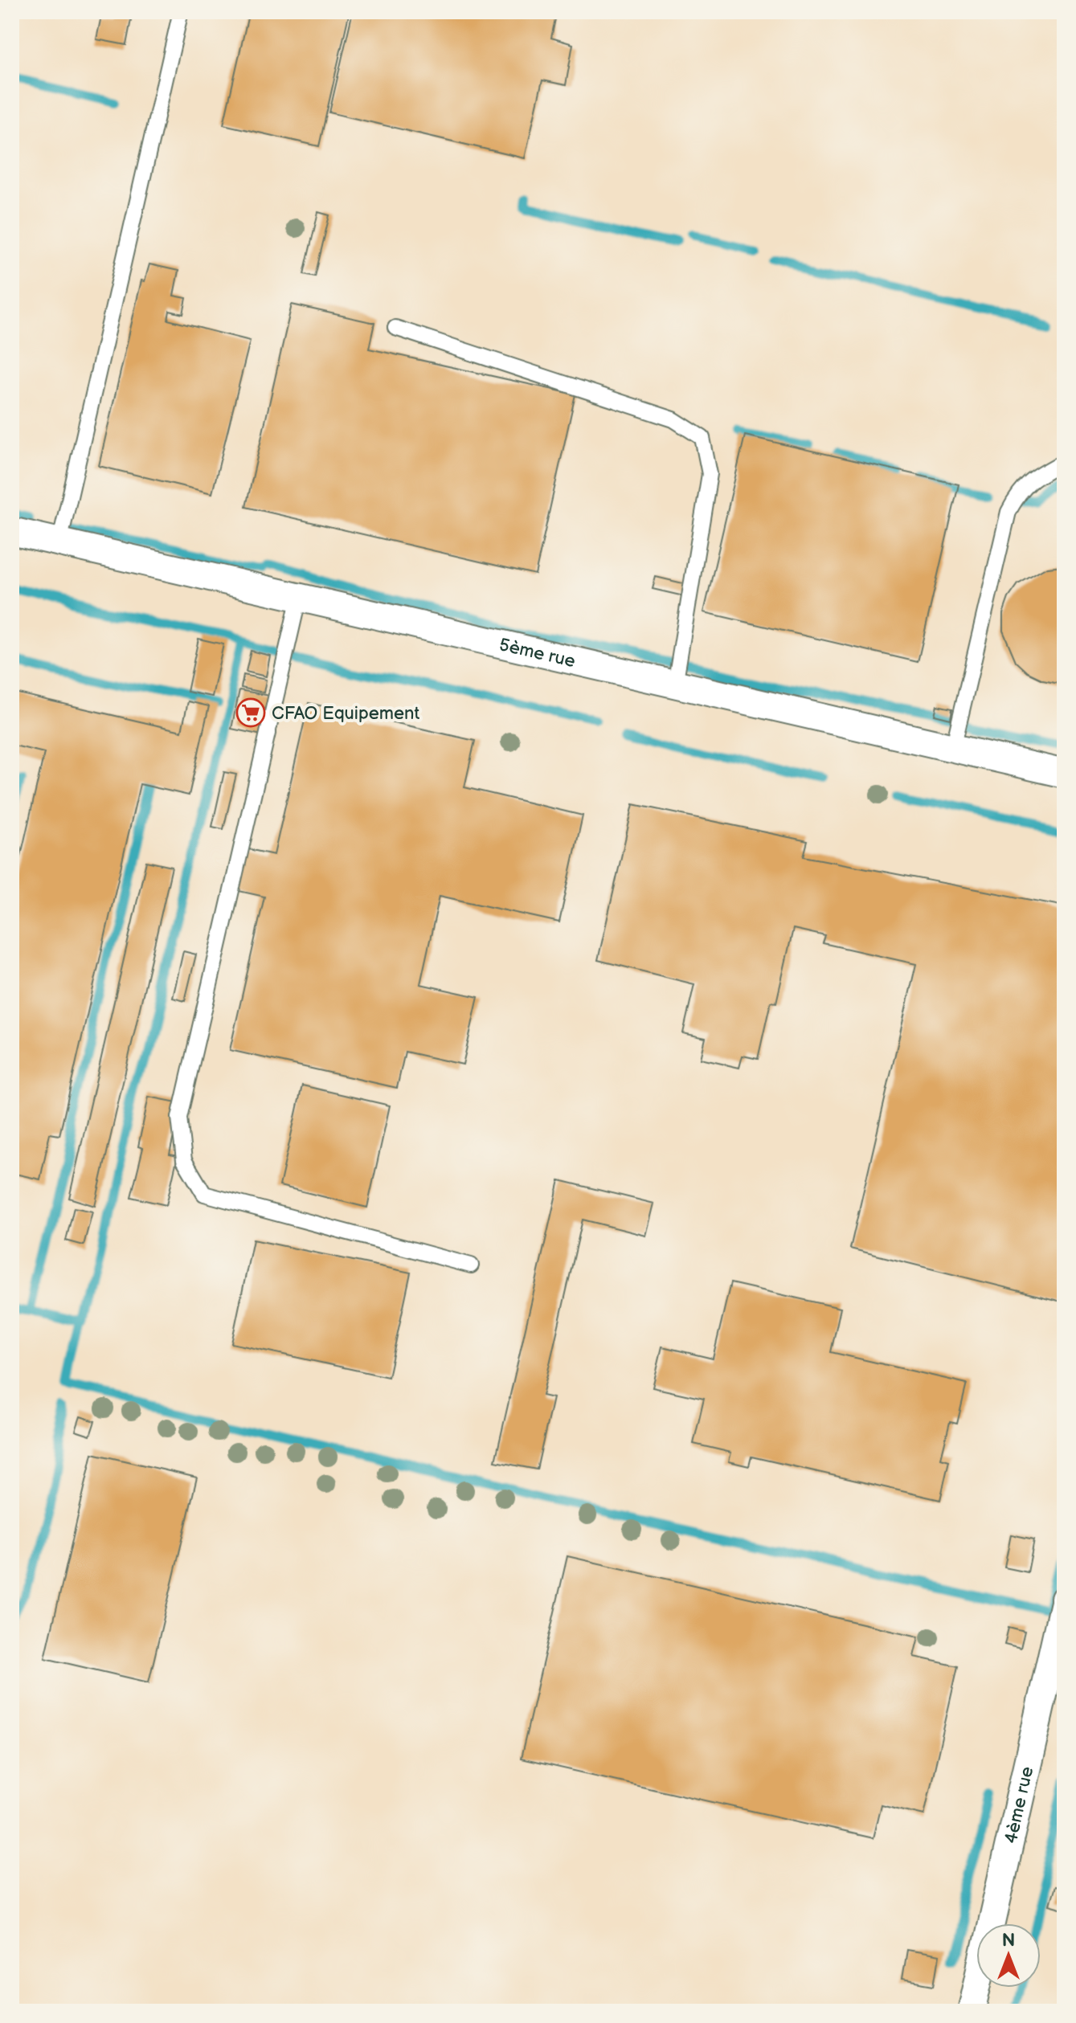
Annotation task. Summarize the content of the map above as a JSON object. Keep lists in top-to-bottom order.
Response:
{
  "streets": {
    "street": ["5ème rue", "4ème rue"]
  },
  "places": {
    "supermarket": ["CFAO Equipement"]
  },
  "north": "top"
}
